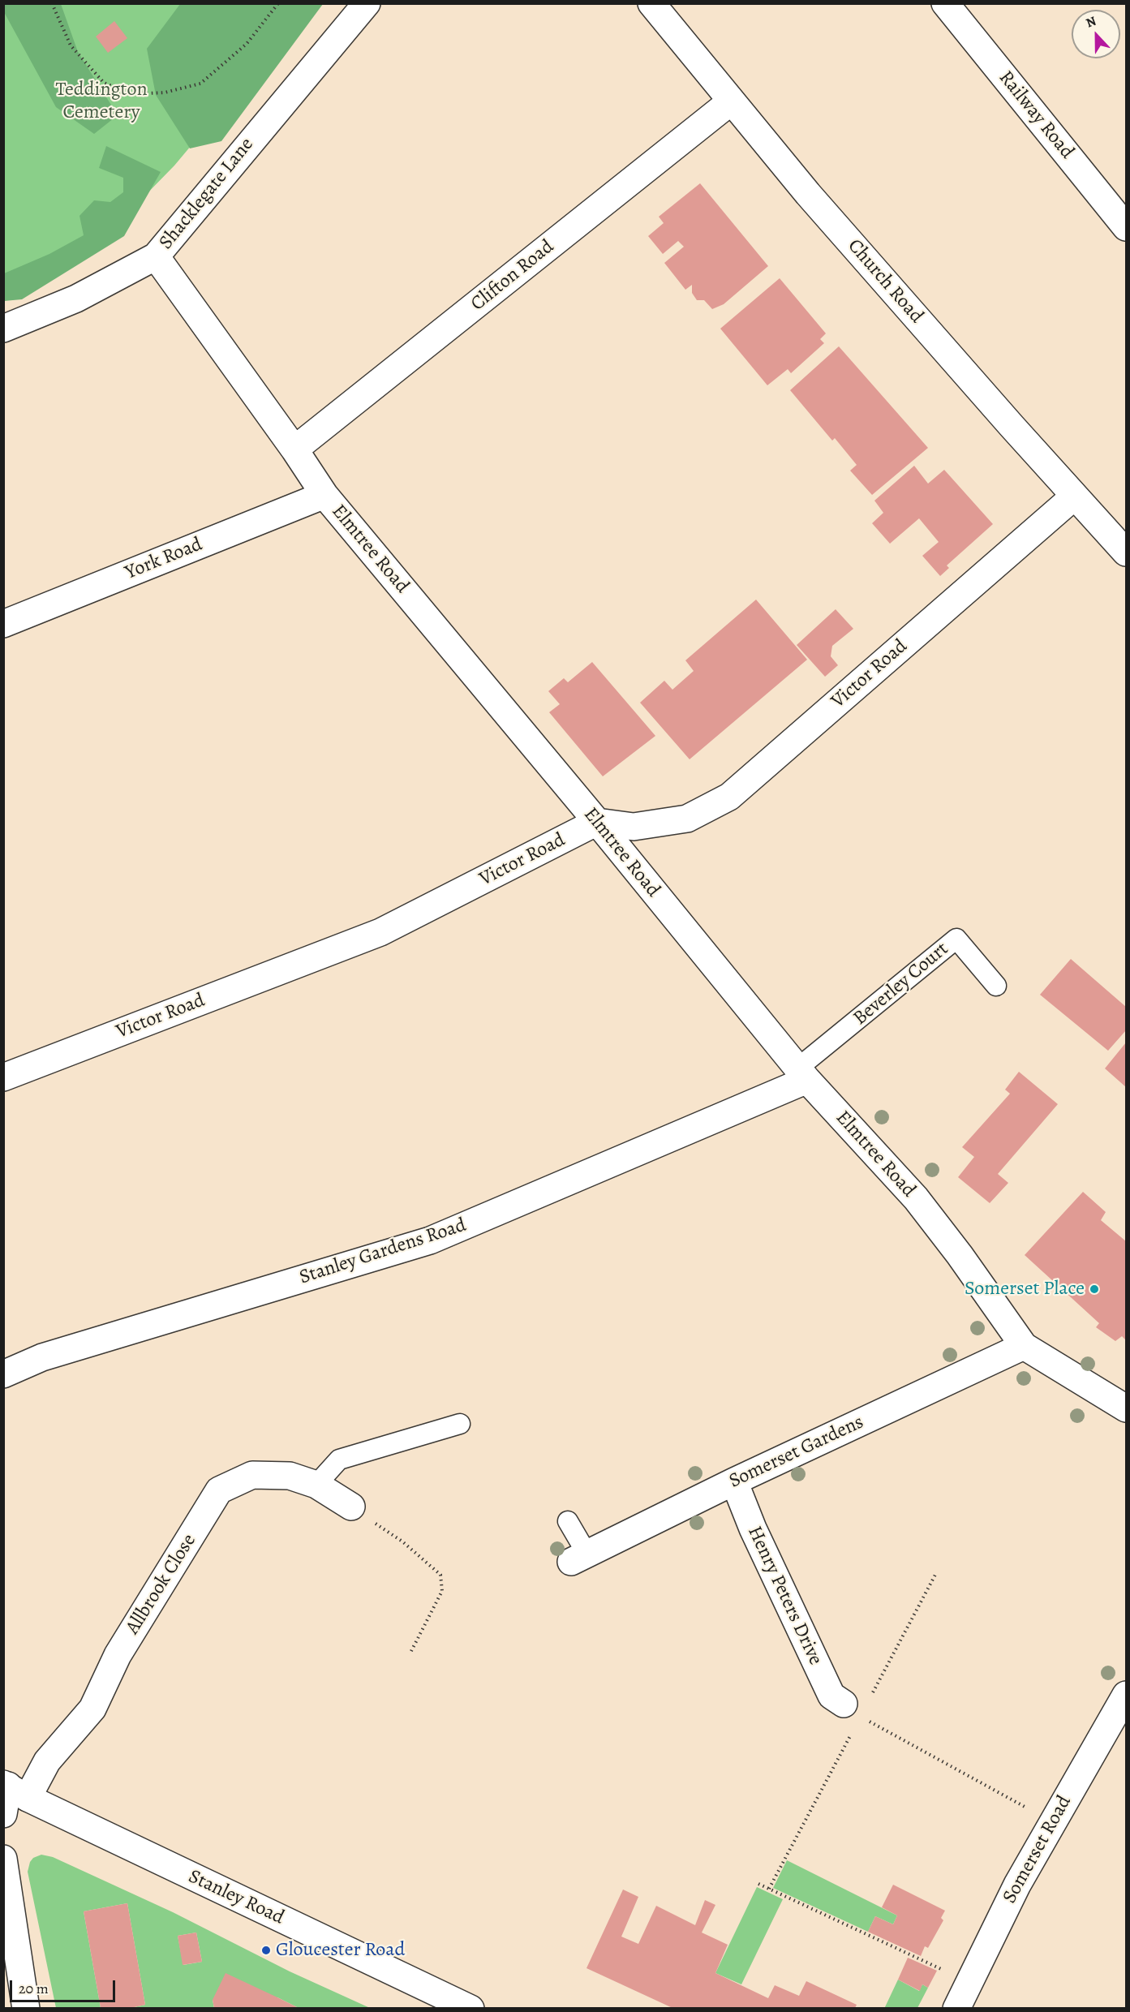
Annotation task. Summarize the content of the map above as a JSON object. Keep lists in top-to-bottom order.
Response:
{
  "streets": {
    "street": [
      "Railway Road",
      "Shacklegate Lane",
      "Clifton Road",
      "Church Road",
      "Elmtree Road",
      "York Road",
      "Victor Road",
      "Stanley Gardens Road",
      "Somerset Gardens",
      "Allbrook Close",
      "Henry Peters Drive",
      "Somerset Road",
      "Stanley Road"
    ],
    "lane": ["Beverley Court"]
  },
  "crossings": [
    ["Shacklegate Lane", "Elmtree Road"],
    ["Clifton Road", "Church Road"],
    ["Clifton Road", "Elmtree Road"],
    ["Church Road", "Victor Road"],
    ["Elmtree Road", "York Road"],
    ["Elmtree Road", "Victor Road"],
    ["Elmtree Road", "Beverley Court"],
    ["Elmtree Road", "Stanley Gardens Road"],
    ["Elmtree Road", "Somerset Gardens"],
    ["Beverley Court", "Stanley Gardens Road"],
    ["Somerset Gardens", "Henry Peters Drive"],
    ["Allbrook Close", "Stanley Road"]
  ],
  "parks": ["Teddington Cemetery"],
  "places": ["Somerset Place", "Gloucester Road"],
  "scale_bar": "20 m",
  "north": "top"
}
